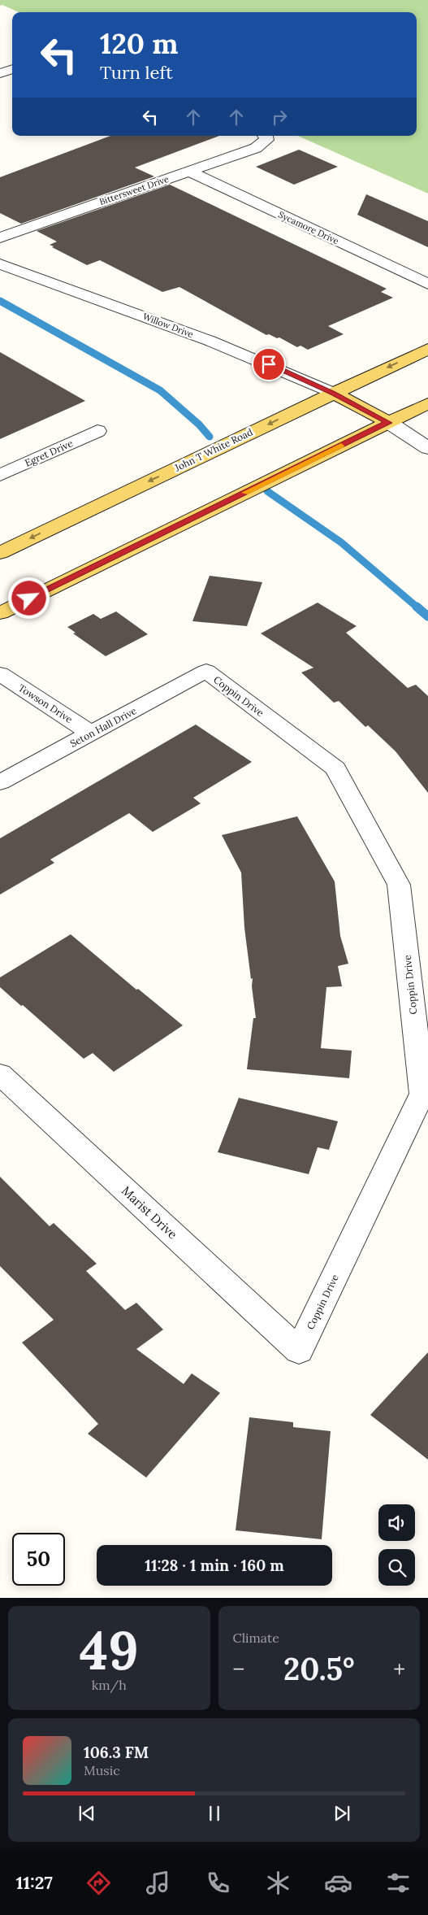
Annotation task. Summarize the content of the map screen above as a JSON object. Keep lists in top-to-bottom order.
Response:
{
  "streets": {
    "main road": ["John T White Road"],
    "street": [
      "Bittersweet Drive",
      "Sycamore Drive",
      "Willow Drive",
      "Egret Drive",
      "Coppin Drive",
      "Towson Drive",
      "Seton Hall Drive",
      "Marist Drive"
    ]
  },
  "crossings": [
    ["Bittersweet Drive", "Sycamore Drive"],
    ["Willow Drive", "John T White Road"],
    ["Coppin Drive", "Seton Hall Drive"],
    ["Coppin Drive", "Marist Drive"],
    ["Towson Drive", "Seton Hall Drive"]
  ],
  "page": {
    "turn": ["120 m", "Turn left"],
    "limit": "50",
    "trip": "11:28 · 1 min · 160 m",
    "tile": [
      ["49", "km/h"],
      "Climate"
    ],
    "heat": ["−", "20.5°", "+"],
    "song": ["106.3 FM", "Music"],
    "tabs": "11:27"
  }
}
